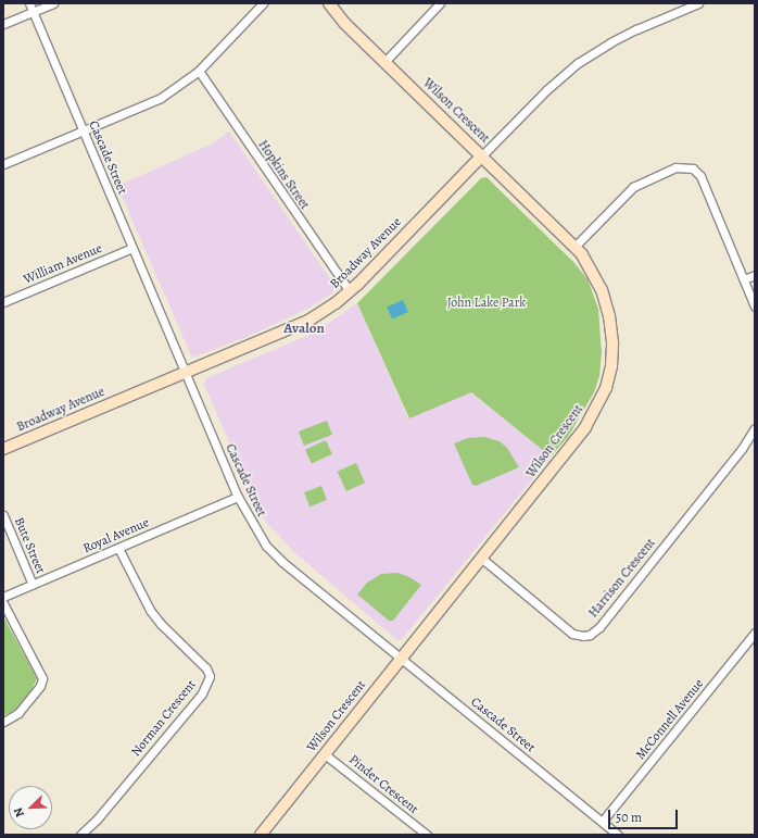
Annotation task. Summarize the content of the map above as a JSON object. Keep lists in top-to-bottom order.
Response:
{
  "streets": {
    "street": [
      "Wilson Crescent",
      "Cascade Street",
      "Hopkins Street",
      "Broadway Avenue",
      "William Avenue",
      "Royal Avenue",
      "Bute Street",
      "Harrison Crescent",
      "Norman Crescent",
      "McConnell Avenue",
      "Pinder Crescent"
    ]
  },
  "crossings": [
    ["Wilson Crescent", "Cascade Street"],
    ["Wilson Crescent", "Broadway Avenue"],
    ["Wilson Crescent", "Harrison Crescent"],
    ["Wilson Crescent", "Pinder Crescent"],
    ["Cascade Street", "Broadway Avenue"],
    ["Cascade Street", "William Avenue"],
    ["Cascade Street", "Royal Avenue"],
    ["Cascade Street", "McConnell Avenue"],
    ["Hopkins Street", "Broadway Avenue"],
    ["Royal Avenue", "Bute Street"],
    ["Royal Avenue", "Norman Crescent"]
  ],
  "districts": ["Avalon"],
  "parks": ["John Lake Park"],
  "scale_bar": "50 m",
  "north": "bottom left"
}
